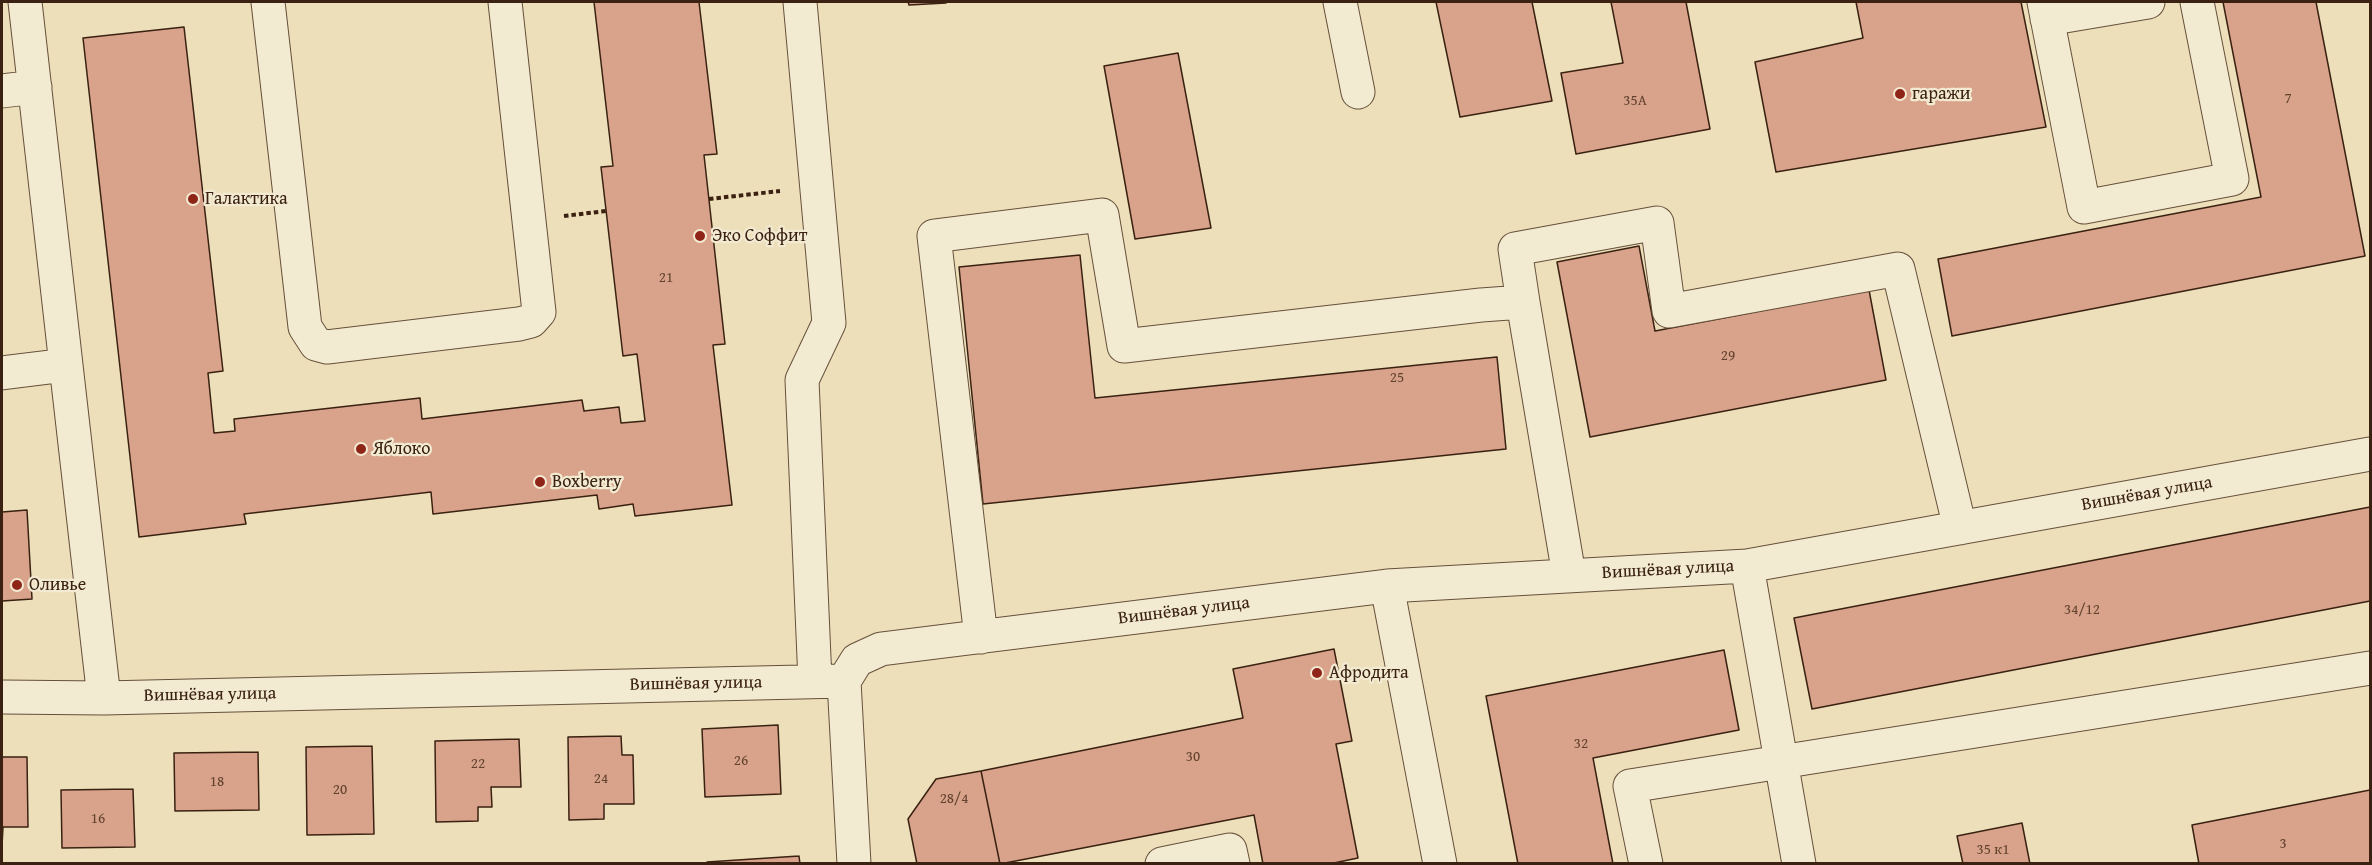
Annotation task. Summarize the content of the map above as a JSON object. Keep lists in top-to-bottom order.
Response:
{
  "streets": {
    "street": ["Вишнёвая улица"]
  },
  "places": [
    "гаражи",
    "Галактика",
    "Эко Соффит",
    "Яблоко",
    "Boxberry",
    "Оливье",
    "Афродита"
  ],
  "house_numbers": [
    "7",
    "35А",
    "21",
    "29",
    "25",
    "34/12",
    "32",
    "30",
    "26",
    "22",
    "24",
    "18",
    "20",
    "28/4",
    "16",
    "3",
    "35 к1"
  ]
}
